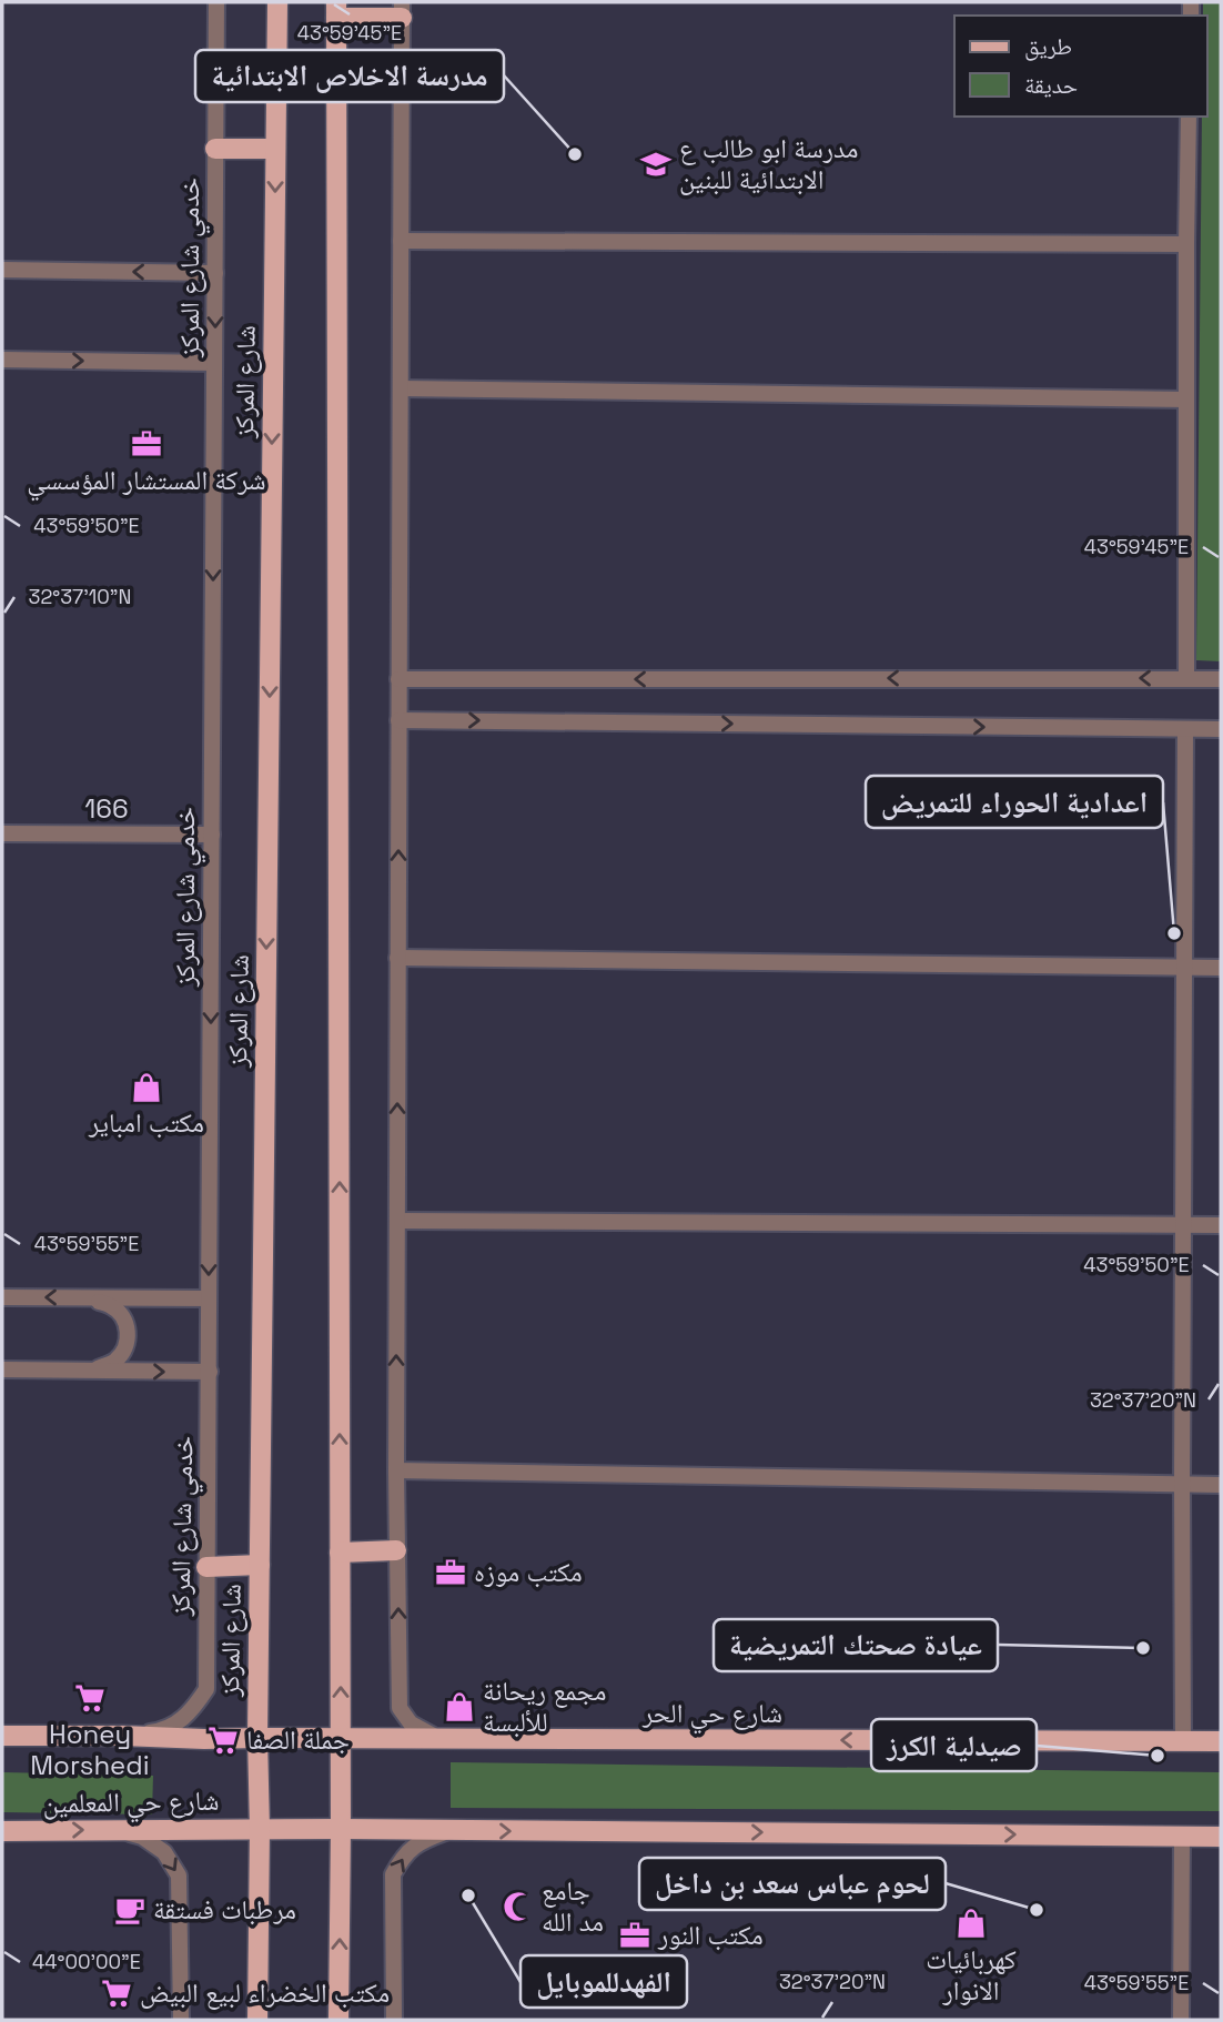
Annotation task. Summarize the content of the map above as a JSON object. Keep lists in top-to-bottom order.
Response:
{
  "streets": {
    "main road": ["شارع المركز", "شارع حي الحر", "شارع حي المعلمين"],
    "street": ["خدمي شارع المركز", "166"]
  },
  "crossings": [
    ["خدمي شارع المركز", "166"],
    ["خدمي شارع المركز", "شارع حي الحر"],
    ["شارع المركز", "شارع حي الحر"],
    ["شارع المركز", "شارع حي المعلمين"]
  ],
  "one_way": ["خدمي شارع المركز"],
  "places": {
    "other": [
      "مدرسة الاخلاص الابتدائية",
      "اعدادية الحوراء للتمريض",
      "عيادة صحتك التمريضية",
      "صيدلية الكرز",
      "الفهدللموبايل",
      "لحوم عباس سعد بن داخل"
    ],
    "school or university": ["مدرسة ابو طالب ع الابتدائية للبنين"],
    "office": ["شركة المستشار المؤسسي", "مكتب موزه", "مكتب النور"],
    "shop": ["مكتب امباير", "مجمع ريحانة للألبسة", "كهربائيات الانوار"],
    "supermarket": ["Honey Morshedi", "جملة الصفا", "مكتب الخضراء لبيع البيض"],
    "mosque": ["جامع مد الله"],
    "cafe": ["مرطبات فستقة"]
  },
  "legend": ["طريق", "حديقة"],
  "coordinates": [
    "43°59'45\"E",
    "43°59'50\"E",
    "32°37'10\"N",
    "43°59'55\"E",
    "32°37'20\"N",
    "44°00'00\"E"
  ]
}
